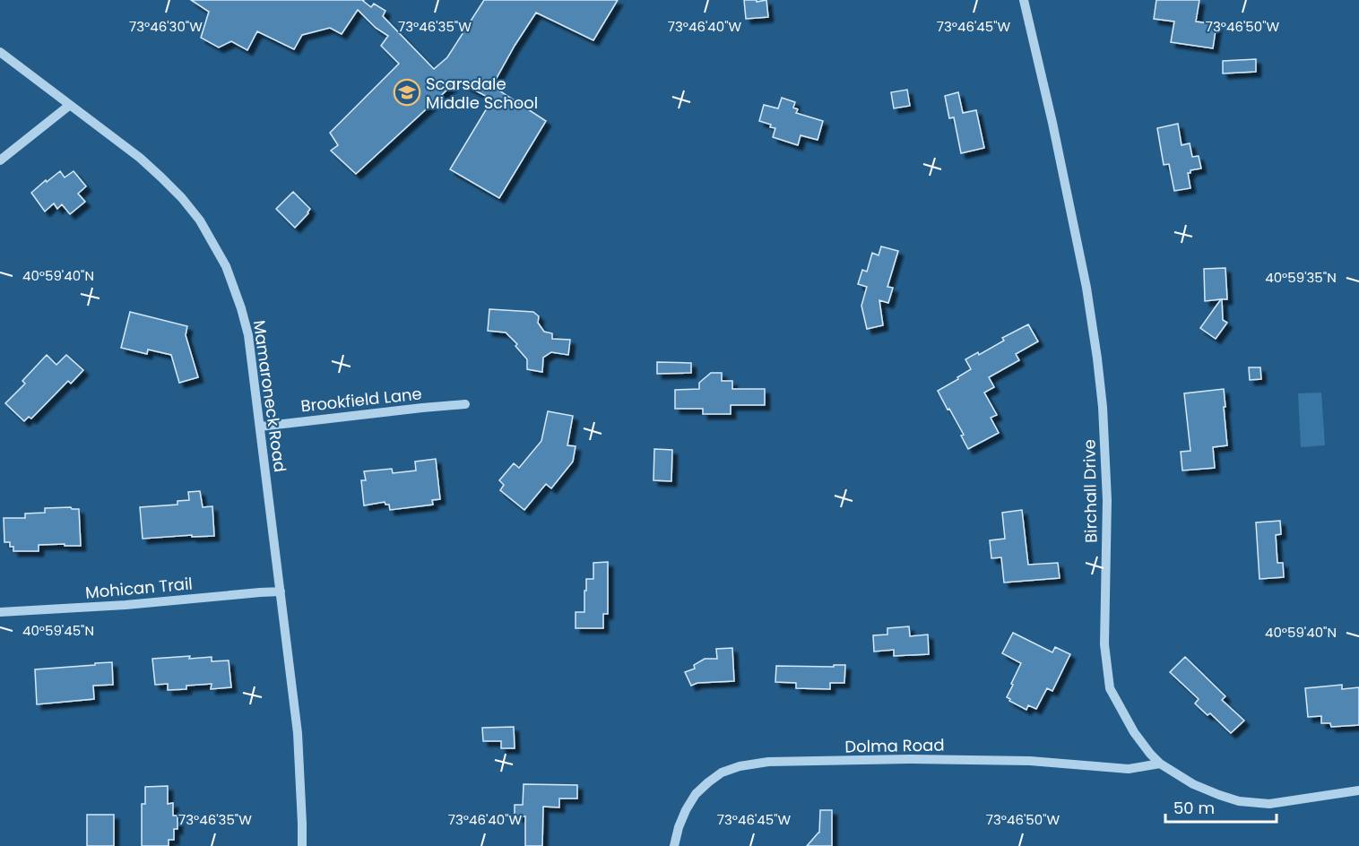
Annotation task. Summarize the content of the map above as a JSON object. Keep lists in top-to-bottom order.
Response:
{
  "streets": {
    "street": [
      "Mamaroneck Road",
      "Brookfield Lane",
      "Birchall Drive",
      "Mohican Trail",
      "Dolma Road"
    ]
  },
  "crossings": [
    ["Mamaroneck Road", "Brookfield Lane"],
    ["Mamaroneck Road", "Mohican Trail"],
    ["Birchall Drive", "Dolma Road"]
  ],
  "places": {
    "school or university": ["Scarsdale Middle School"]
  },
  "scale_bar": "50 m",
  "coordinates": [
    "73°46'30\"W",
    "73°46'35\"W",
    "73°46'40\"W",
    "73°46'45\"W",
    "73°46'50\"W",
    "40°59'40\"N",
    "40°59'35\"N",
    "40°59'45\"N"
  ]
}
